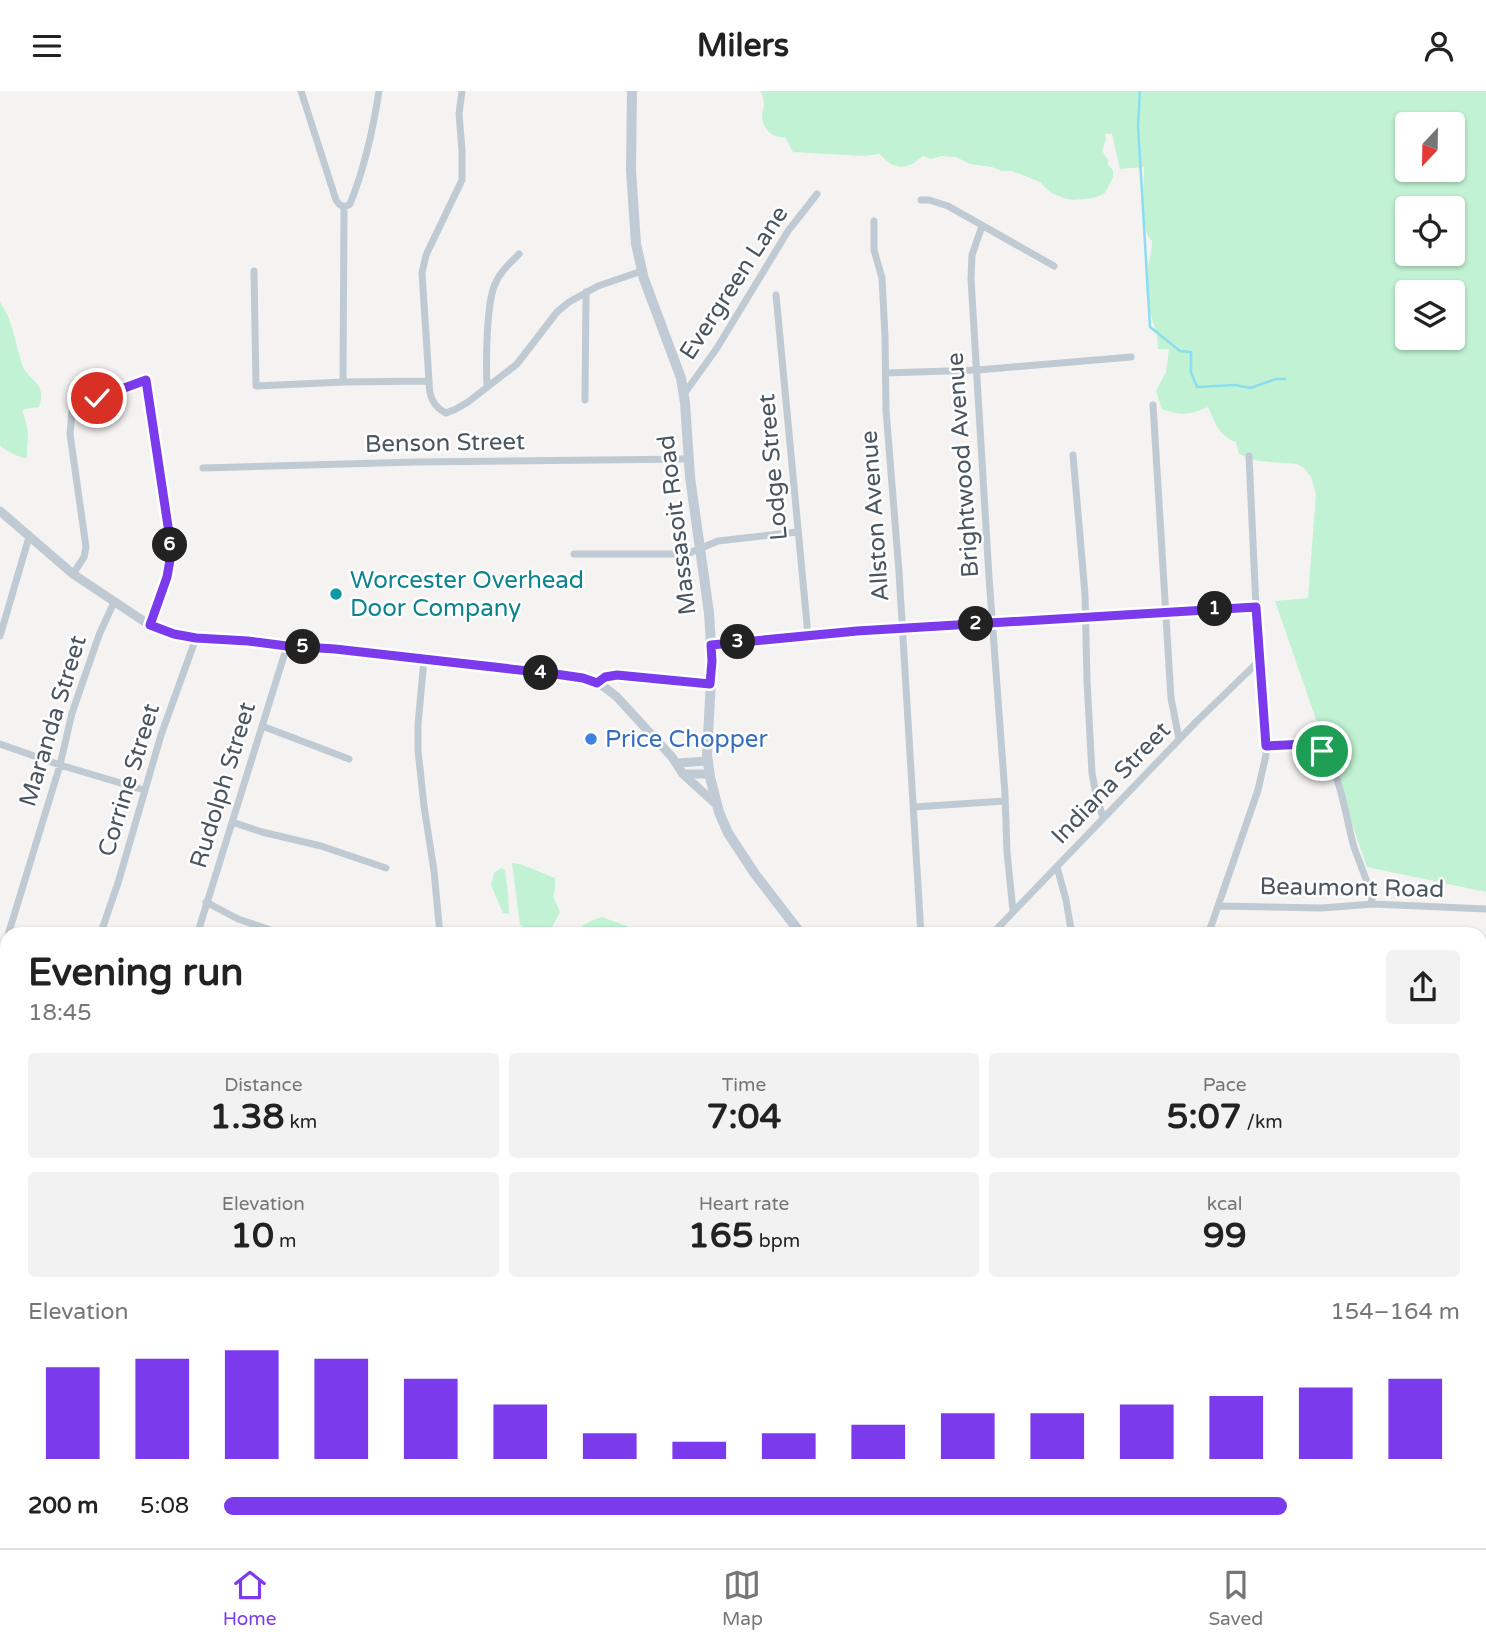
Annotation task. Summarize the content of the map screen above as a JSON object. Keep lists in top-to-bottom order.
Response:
{
  "streets": {
    "main road": ["Massasoit Road"],
    "street": [
      "Evergreen Lane",
      "Benson Street",
      "Brightwood Avenue",
      "Lodge Street",
      "Allston Avenue",
      "Maranda Street",
      "Corrine Street",
      "Indiana Street",
      "Rudolph Street",
      "Beaumont Road"
    ]
  },
  "crossings": [
    ["Evergreen Lane", "Massasoit Road"],
    ["Benson Street", "Massasoit Road"],
    ["Brightwood Avenue", "Indiana Street"]
  ],
  "places": ["Worcester Overhead Door Company", "Price Chopper"],
  "north": "bottom",
  "page": {
    "header": "Milers",
    "pins": [
      "6",
      "1",
      "2",
      "3",
      "5",
      "4"
    ],
    "heading": ["Evening run", "18:45"],
    "stats": [
      ["Distance", "1.38 km"],
      ["Time", "7:04"],
      ["Pace", "5:07 /km"],
      ["Elevation", "10 m"],
      ["Heart rate", "165 bpm"],
      ["kcal", "99"]
    ],
    "chart": ["Elevation", "154–164 m"],
    "list": [
      {
        "name": "200 m",
        "note": "5:08"
      }
    ],
    "tabs": ["Home", "Map", "Saved"]
  }
}
